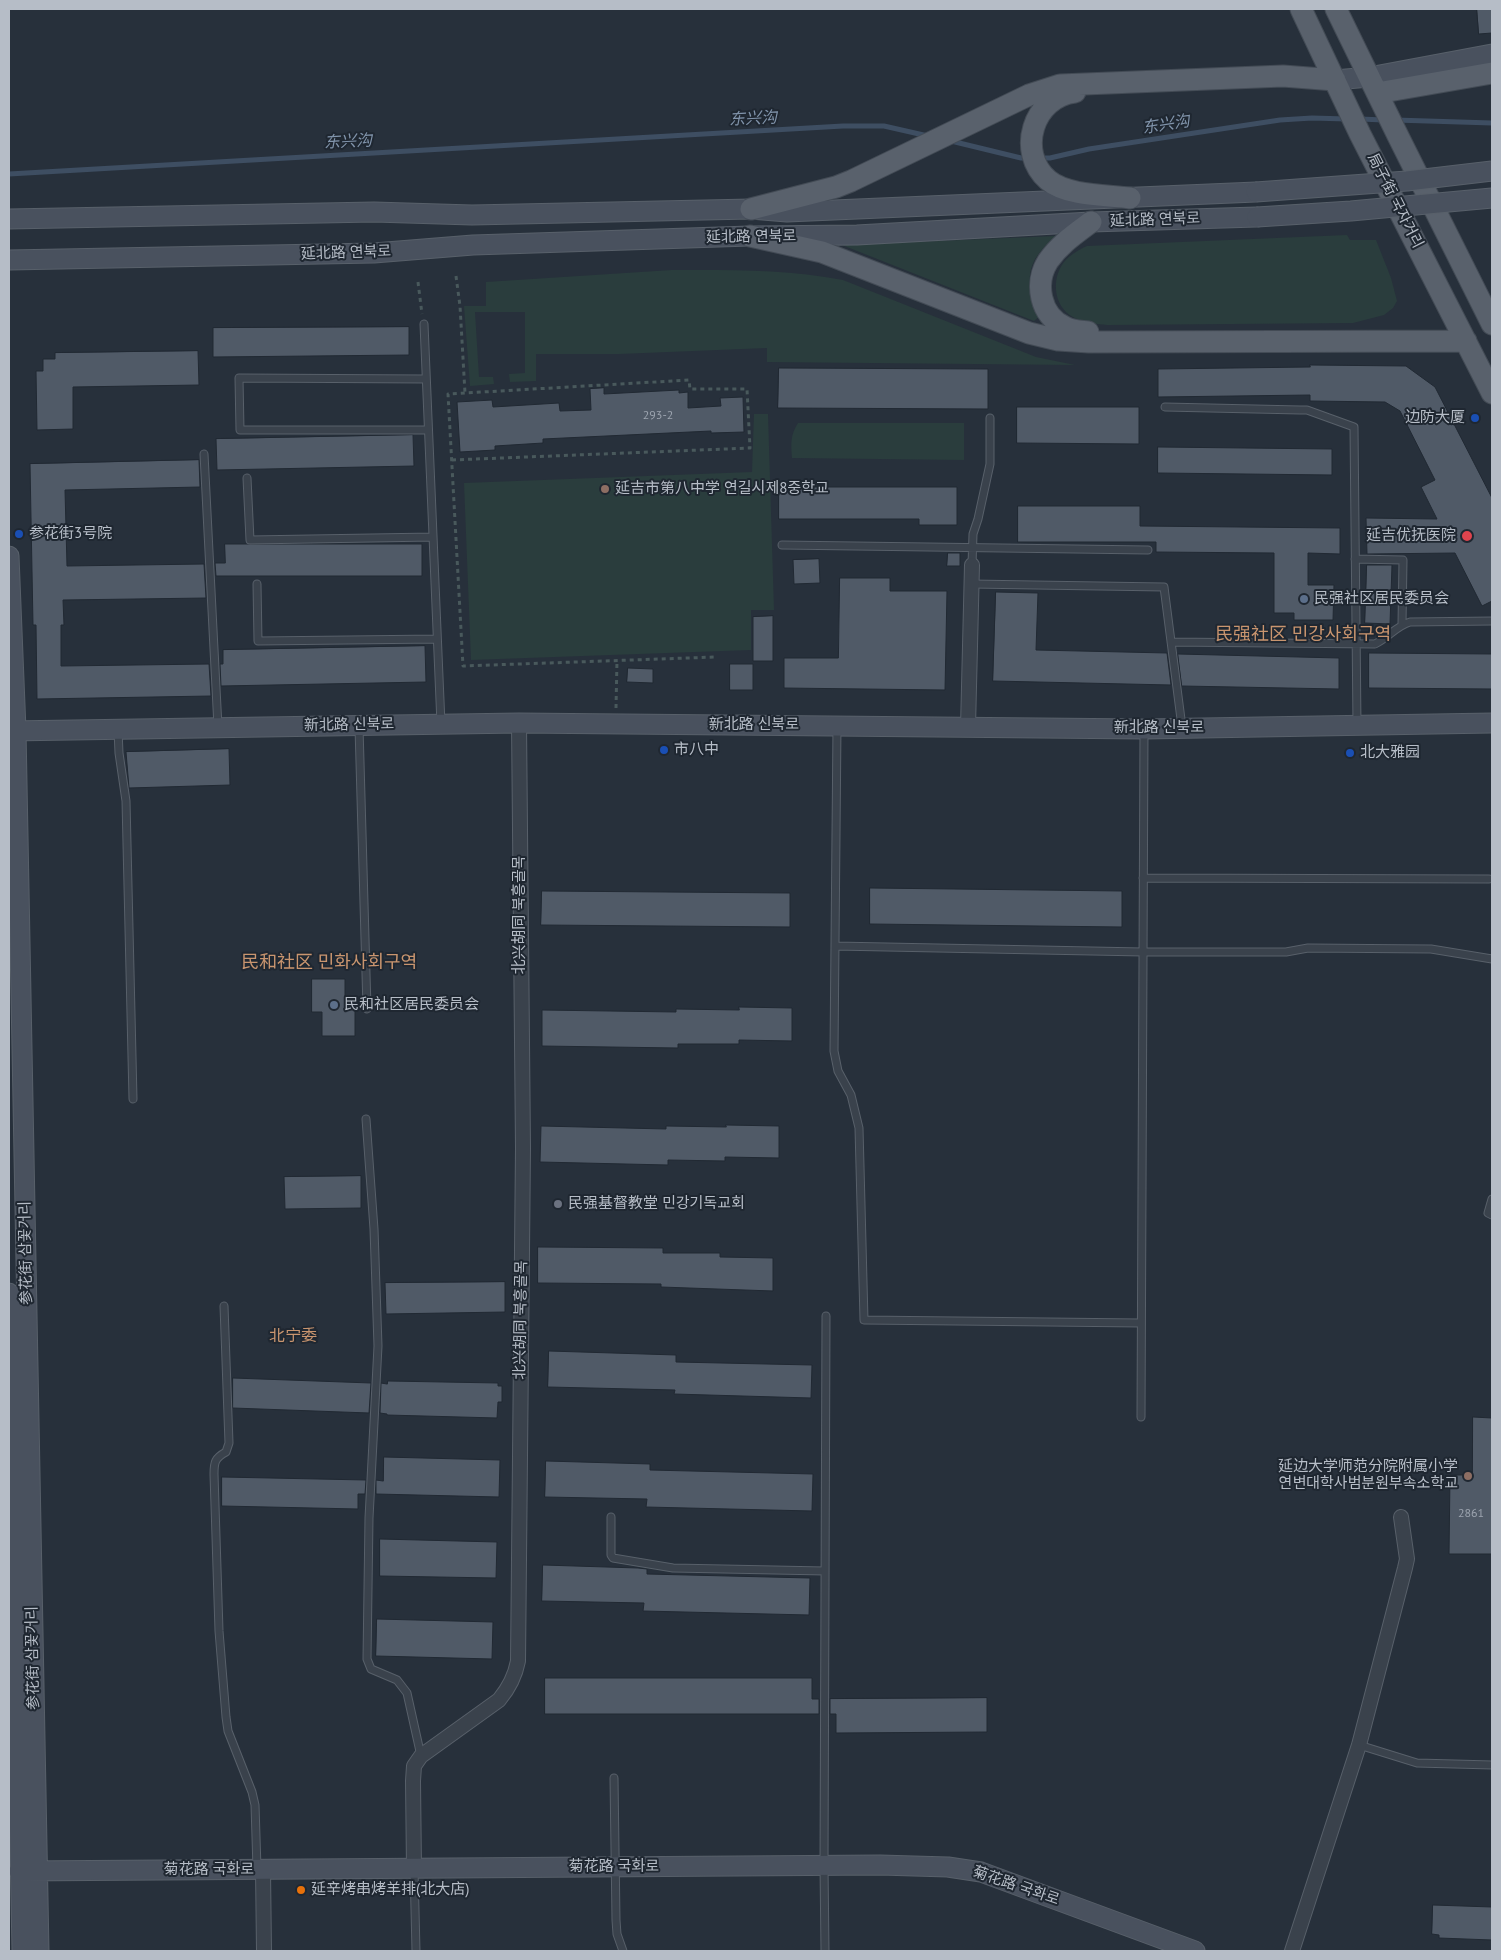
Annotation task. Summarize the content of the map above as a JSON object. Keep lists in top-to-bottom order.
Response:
{
  "streets": {
    "main road": [
      "局子街 국자거리",
      "延北路 연북로",
      "新北路 신북로",
      "参花街 삼꽃거리",
      "菊花路 국화로"
    ],
    "street": ["北兴胡同 북흥골목"]
  },
  "crossings": [
    ["新北路 신북로", "北兴胡同 북흥골목"],
    ["新北路 신북로", "参花街 삼꽃거리"],
    ["参花街 삼꽃거리", "菊花路 국화로"]
  ],
  "districts": ["民强社区 민강사회구역", "民和社区 민화사회구역", "北宁委"],
  "water": ["东兴沟"],
  "places": [
    "边防大厦",
    "延吉市第八中学 연길시제8중학교",
    "参花街3号院",
    "延吉优抚医院",
    "民强社区居民委员会",
    "市八中",
    "北大雅园",
    "民和社区居民委员会",
    "民强基督教堂 민강기독교회",
    "延边大学师范分院附属小学 연변대학사범분원부속소학교",
    "延辛烤串烤羊排(北大店)"
  ],
  "house_numbers": ["293-2", "2861"]
}
